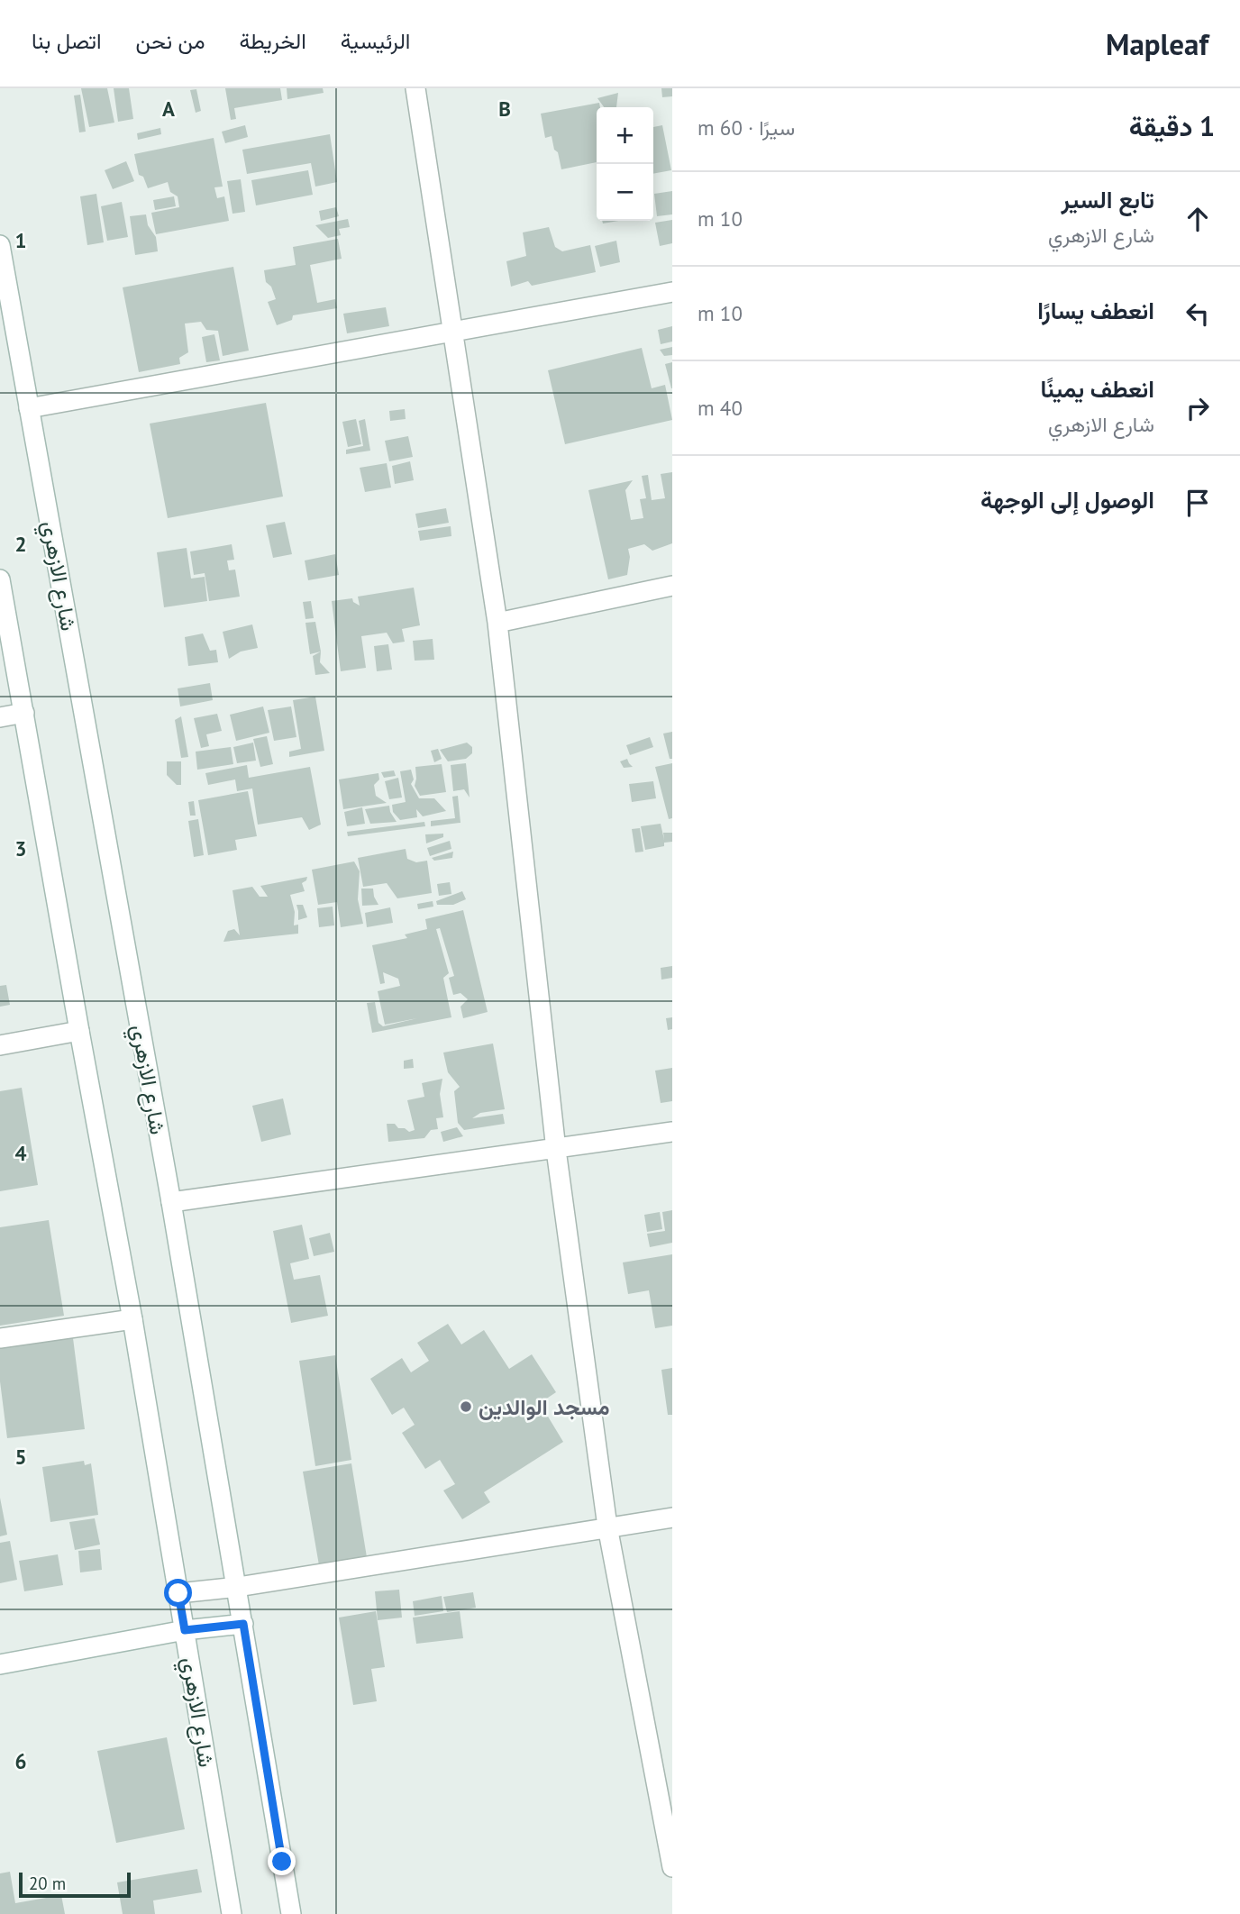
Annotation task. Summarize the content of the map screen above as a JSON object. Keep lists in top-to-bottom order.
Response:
{
  "streets": {
    "street": ["شارع الازهري"]
  },
  "places": ["مسجد الوالدين"],
  "scale_bar": "20 m",
  "page": {
    "header": "Mapleaf",
    "nav": [
      "الرئيسية",
      "الخريطة",
      "من نحن",
      "اتصل بنا"
    ],
    "heading": ["1 دقيقة", "سيرًا · 60 m"],
    "map_buttons": ["+", "−"],
    "list": [
      ["تابع السير", "شارع الازهري", "10 m"],
      ["انعطف يسارًا", "10 m"],
      ["انعطف يمينًا", "شارع الازهري", "40 m"],
      "الوصول إلى الوجهة"
    ],
    "scale": "20 m"
  },
  "grid": {
    "columns": ["A", "B"],
    "rows": [
      "1",
      "2",
      "3",
      "4",
      "5",
      "6"
    ]
  }
}
